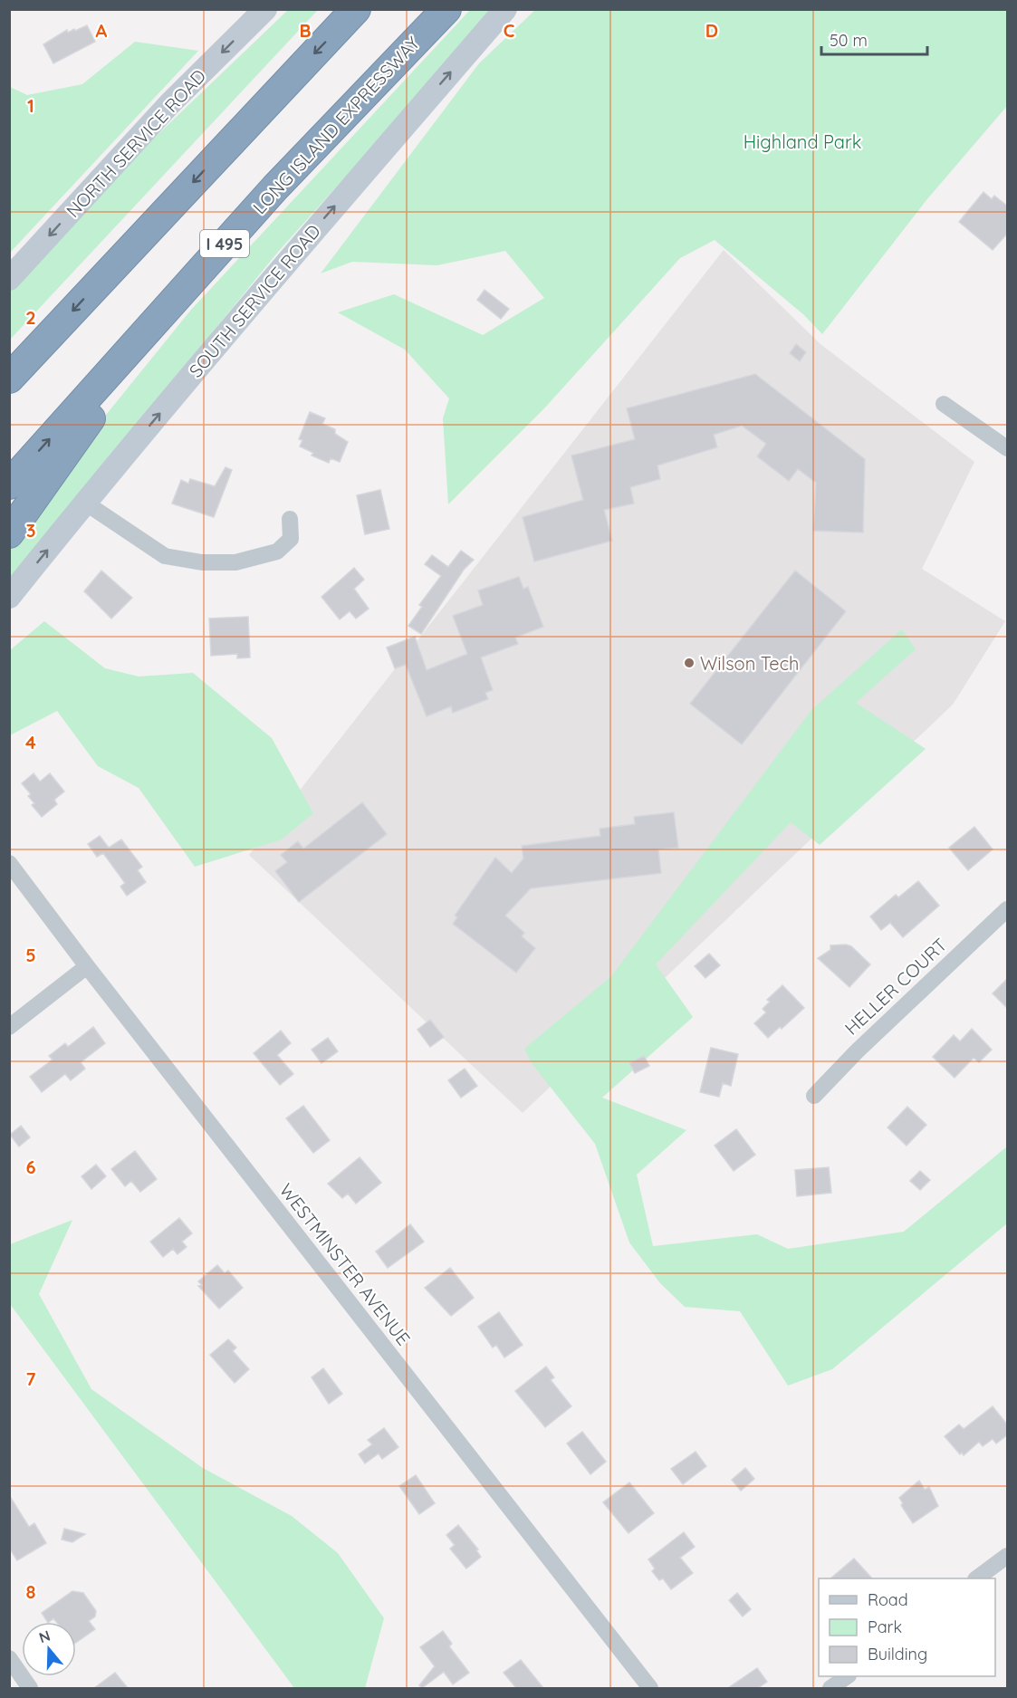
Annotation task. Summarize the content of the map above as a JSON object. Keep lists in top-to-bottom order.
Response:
{
  "streets": {
    "highway": ["LONG ISLAND EXPRESSWAY", "I 495"],
    "main road": ["NORTH SERVICE ROAD", "SOUTH SERVICE ROAD"],
    "street": ["HELLER COURT", "WESTMINSTER AVENUE"]
  },
  "one_way": ["NORTH SERVICE ROAD", "SOUTH SERVICE ROAD"],
  "parks": ["Highland Park"],
  "places": ["Wilson Tech"],
  "legend": ["Road", "Park", "Building"],
  "scale_bar": "50 m",
  "north": "top",
  "grid": {
    "columns": [
      "A",
      "B",
      "C",
      "D"
    ],
    "rows": [
      "1",
      "2",
      "3",
      "4",
      "5",
      "6",
      "7",
      "8"
    ]
  }
}
